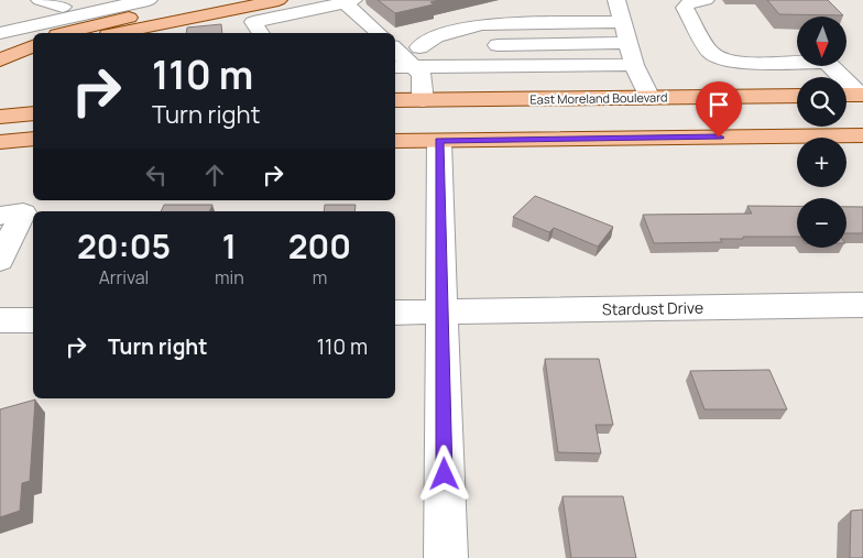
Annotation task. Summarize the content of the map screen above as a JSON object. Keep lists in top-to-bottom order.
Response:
{
  "streets": {
    "main road": ["East Moreland Boulevard"],
    "street": ["Stardust Drive"]
  },
  "north": "bottom",
  "page": {
    "map_buttons": ["+", "−"],
    "turn": ["110 m", "Turn right"],
    "eta": [
      "20:05",
      "Arrival",
      "1",
      "min",
      "200",
      "m"
    ],
    "list": [
      {
        "name": "Turn right",
        "value": "110 m"
      }
    ]
  }
}
